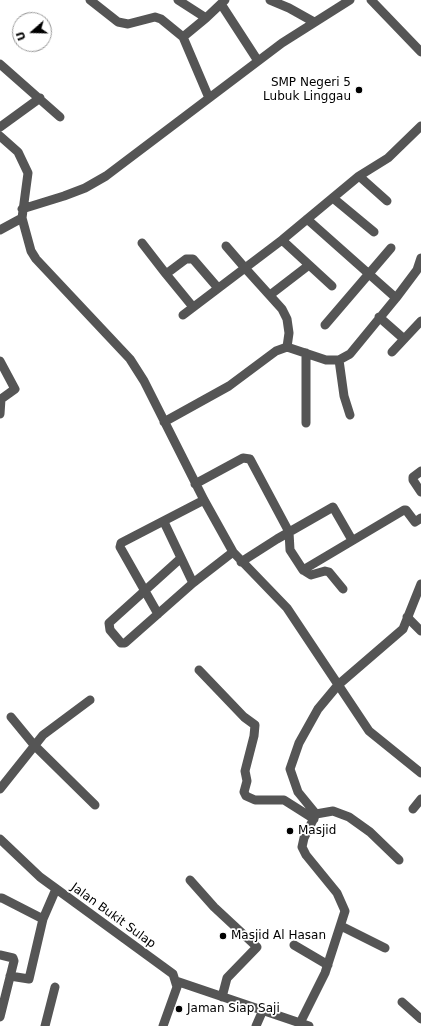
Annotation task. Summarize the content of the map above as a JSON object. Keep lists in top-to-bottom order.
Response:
{
  "streets": {
    "street": ["Jalan Bukit Sulap"]
  },
  "places": [
    "SMP Negeri 5 Lubuk Linggau",
    "Masjid",
    "Masjid Al Hasan",
    "Jaman Siap Saji"
  ],
  "north": "left"
}
